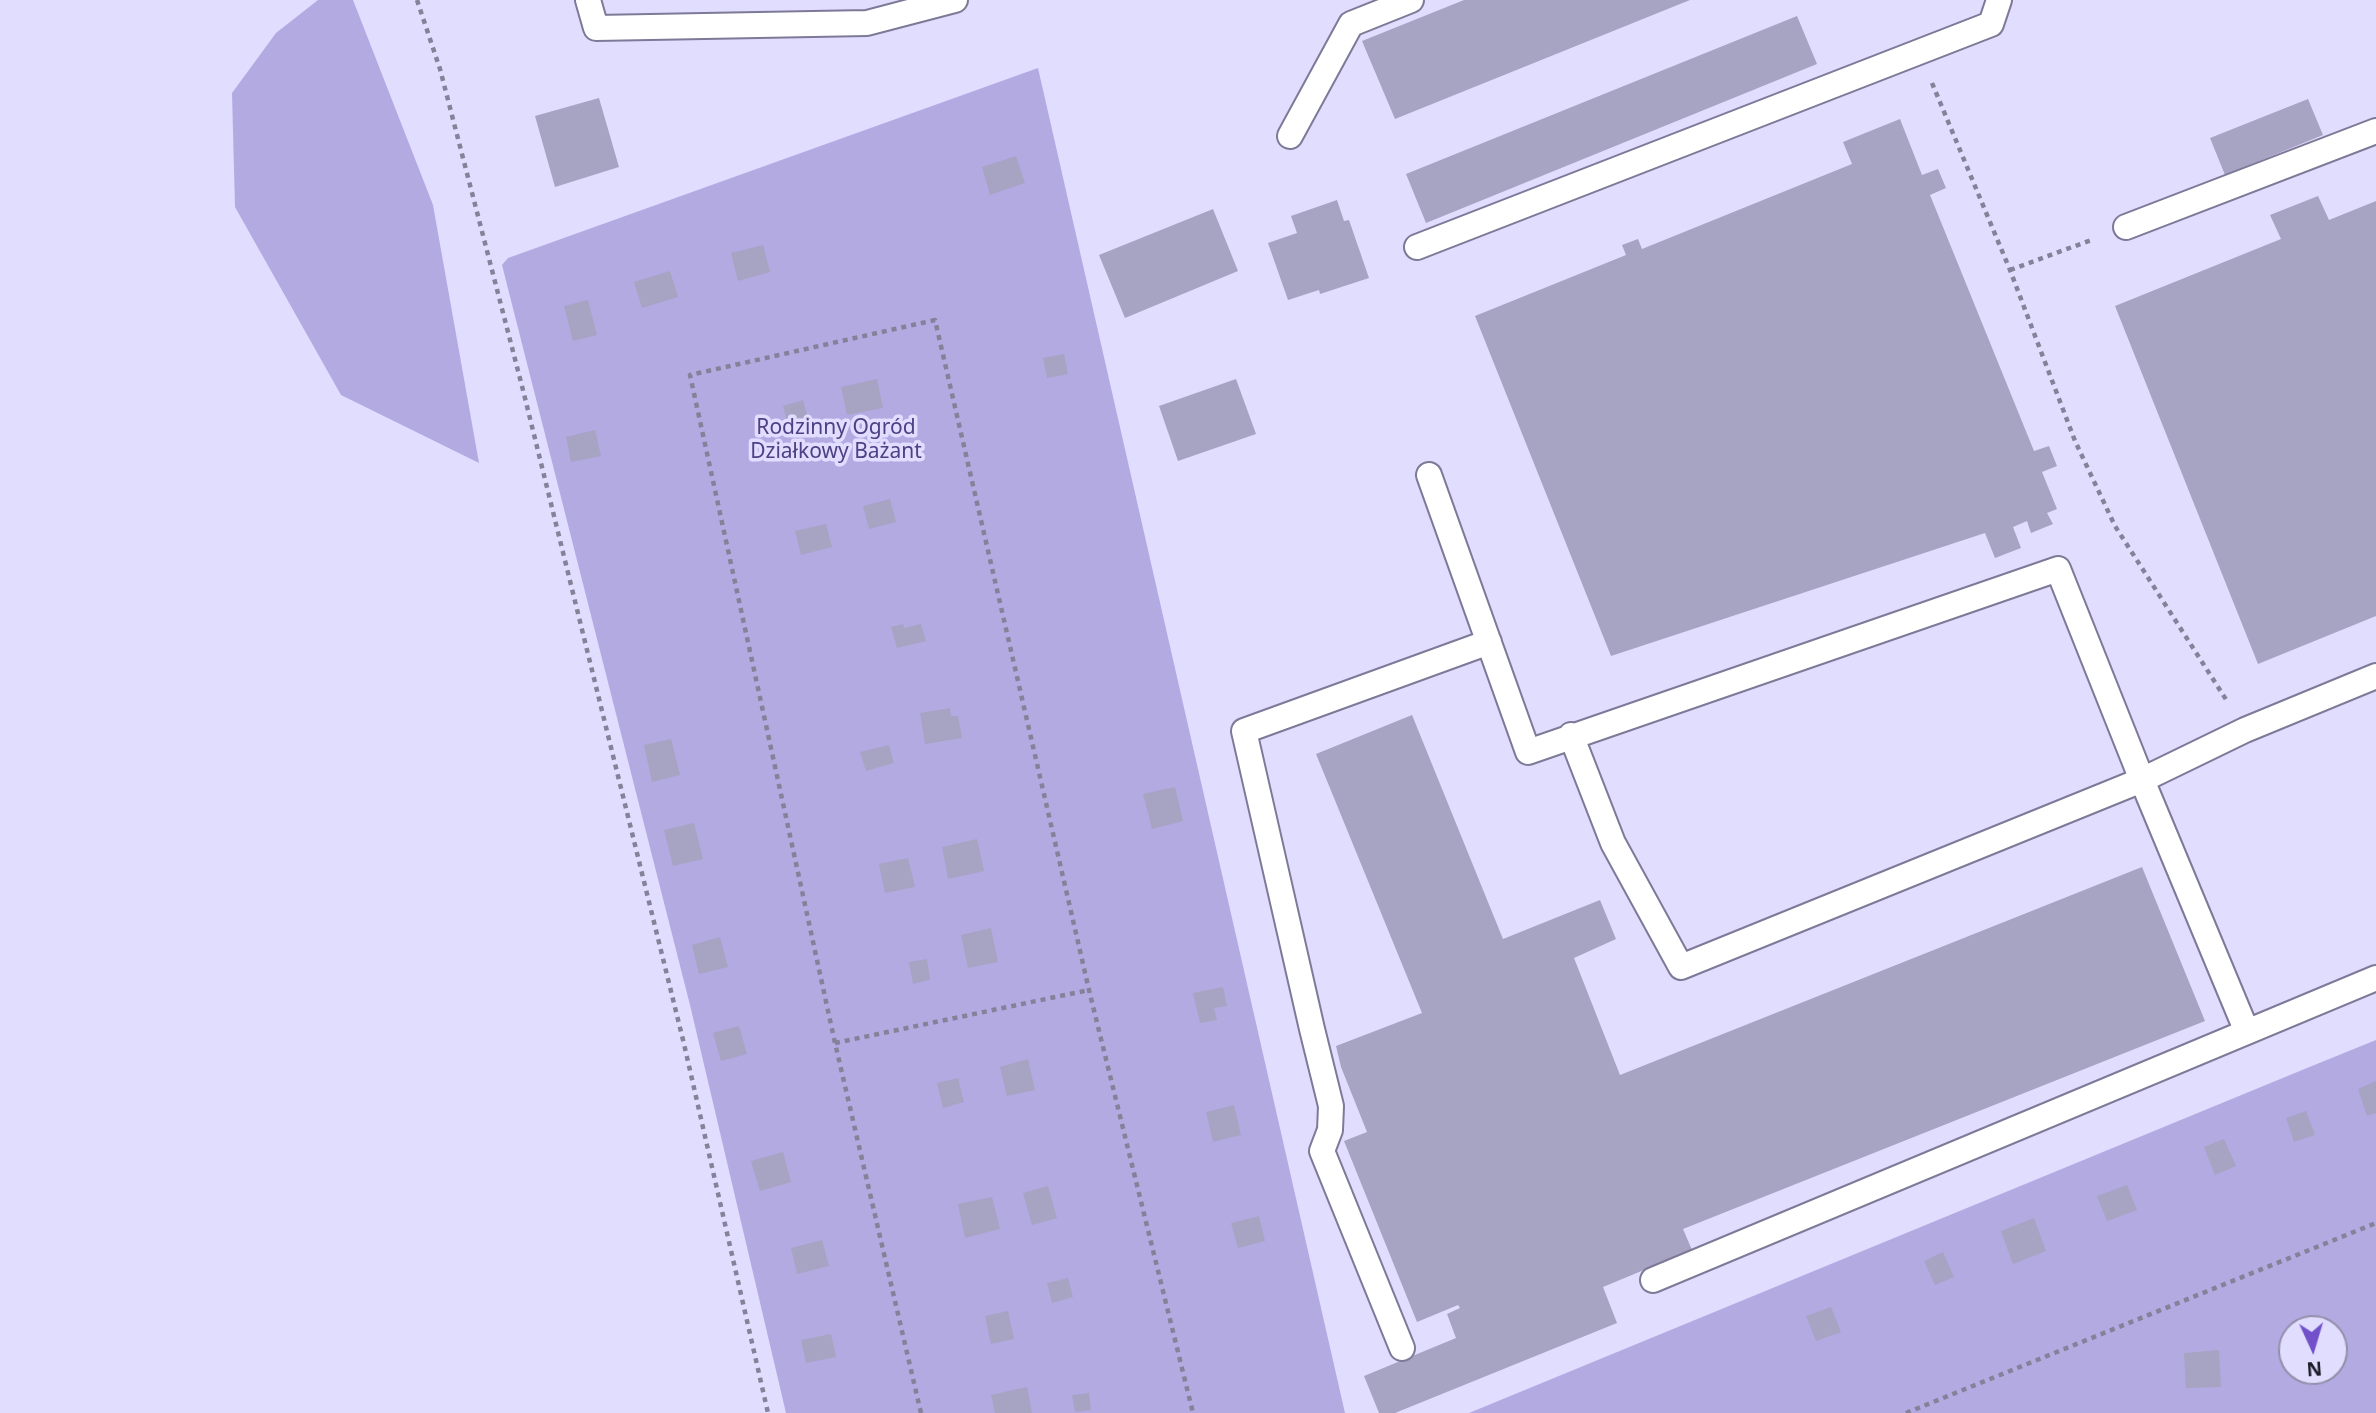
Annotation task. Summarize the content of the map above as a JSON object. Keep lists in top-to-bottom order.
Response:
{
  "parks": ["Rodzinny Ogród Działkowy Bażant"],
  "north": "bottom"
}
